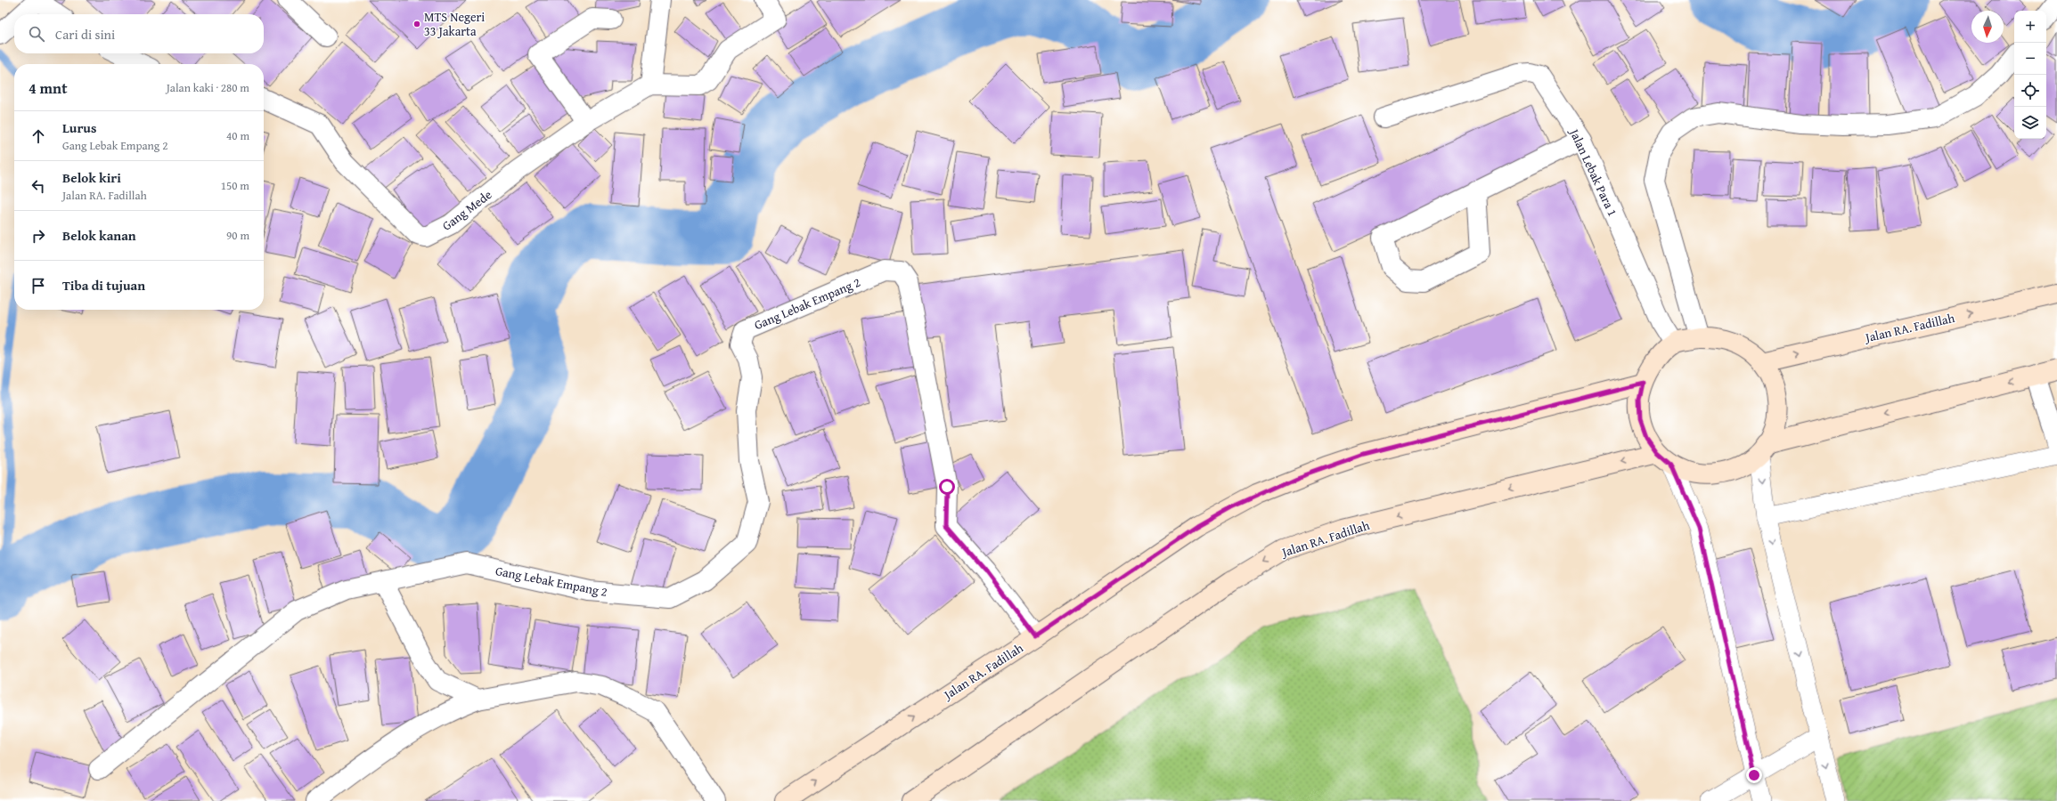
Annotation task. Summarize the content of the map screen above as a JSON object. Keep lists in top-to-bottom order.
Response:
{
  "streets": {
    "main road": ["Jalan RA. Fadillah"],
    "street": ["Jalan Lebak Para 1", "Gang Mede", "Gang Lebak Empang 2"]
  },
  "crossings": [
    ["Gang Lebak Empang 2", "Jalan RA. Fadillah"]
  ],
  "places": ["MTS Negeri 33 Jakarta"],
  "north": "bottom",
  "page": {
    "map_buttons": ["+", "−"],
    "search": "Cari di sini",
    "heading": ["4 mnt", "Jalan kaki · 280 m"],
    "list": [
      ["Lurus", "Gang Lebak Empang 2", "40 m"],
      ["Belok kiri", "Jalan RA. Fadillah", "150 m"],
      ["Belok kanan", "90 m"],
      "Tiba di tujuan"
    ]
  }
}
